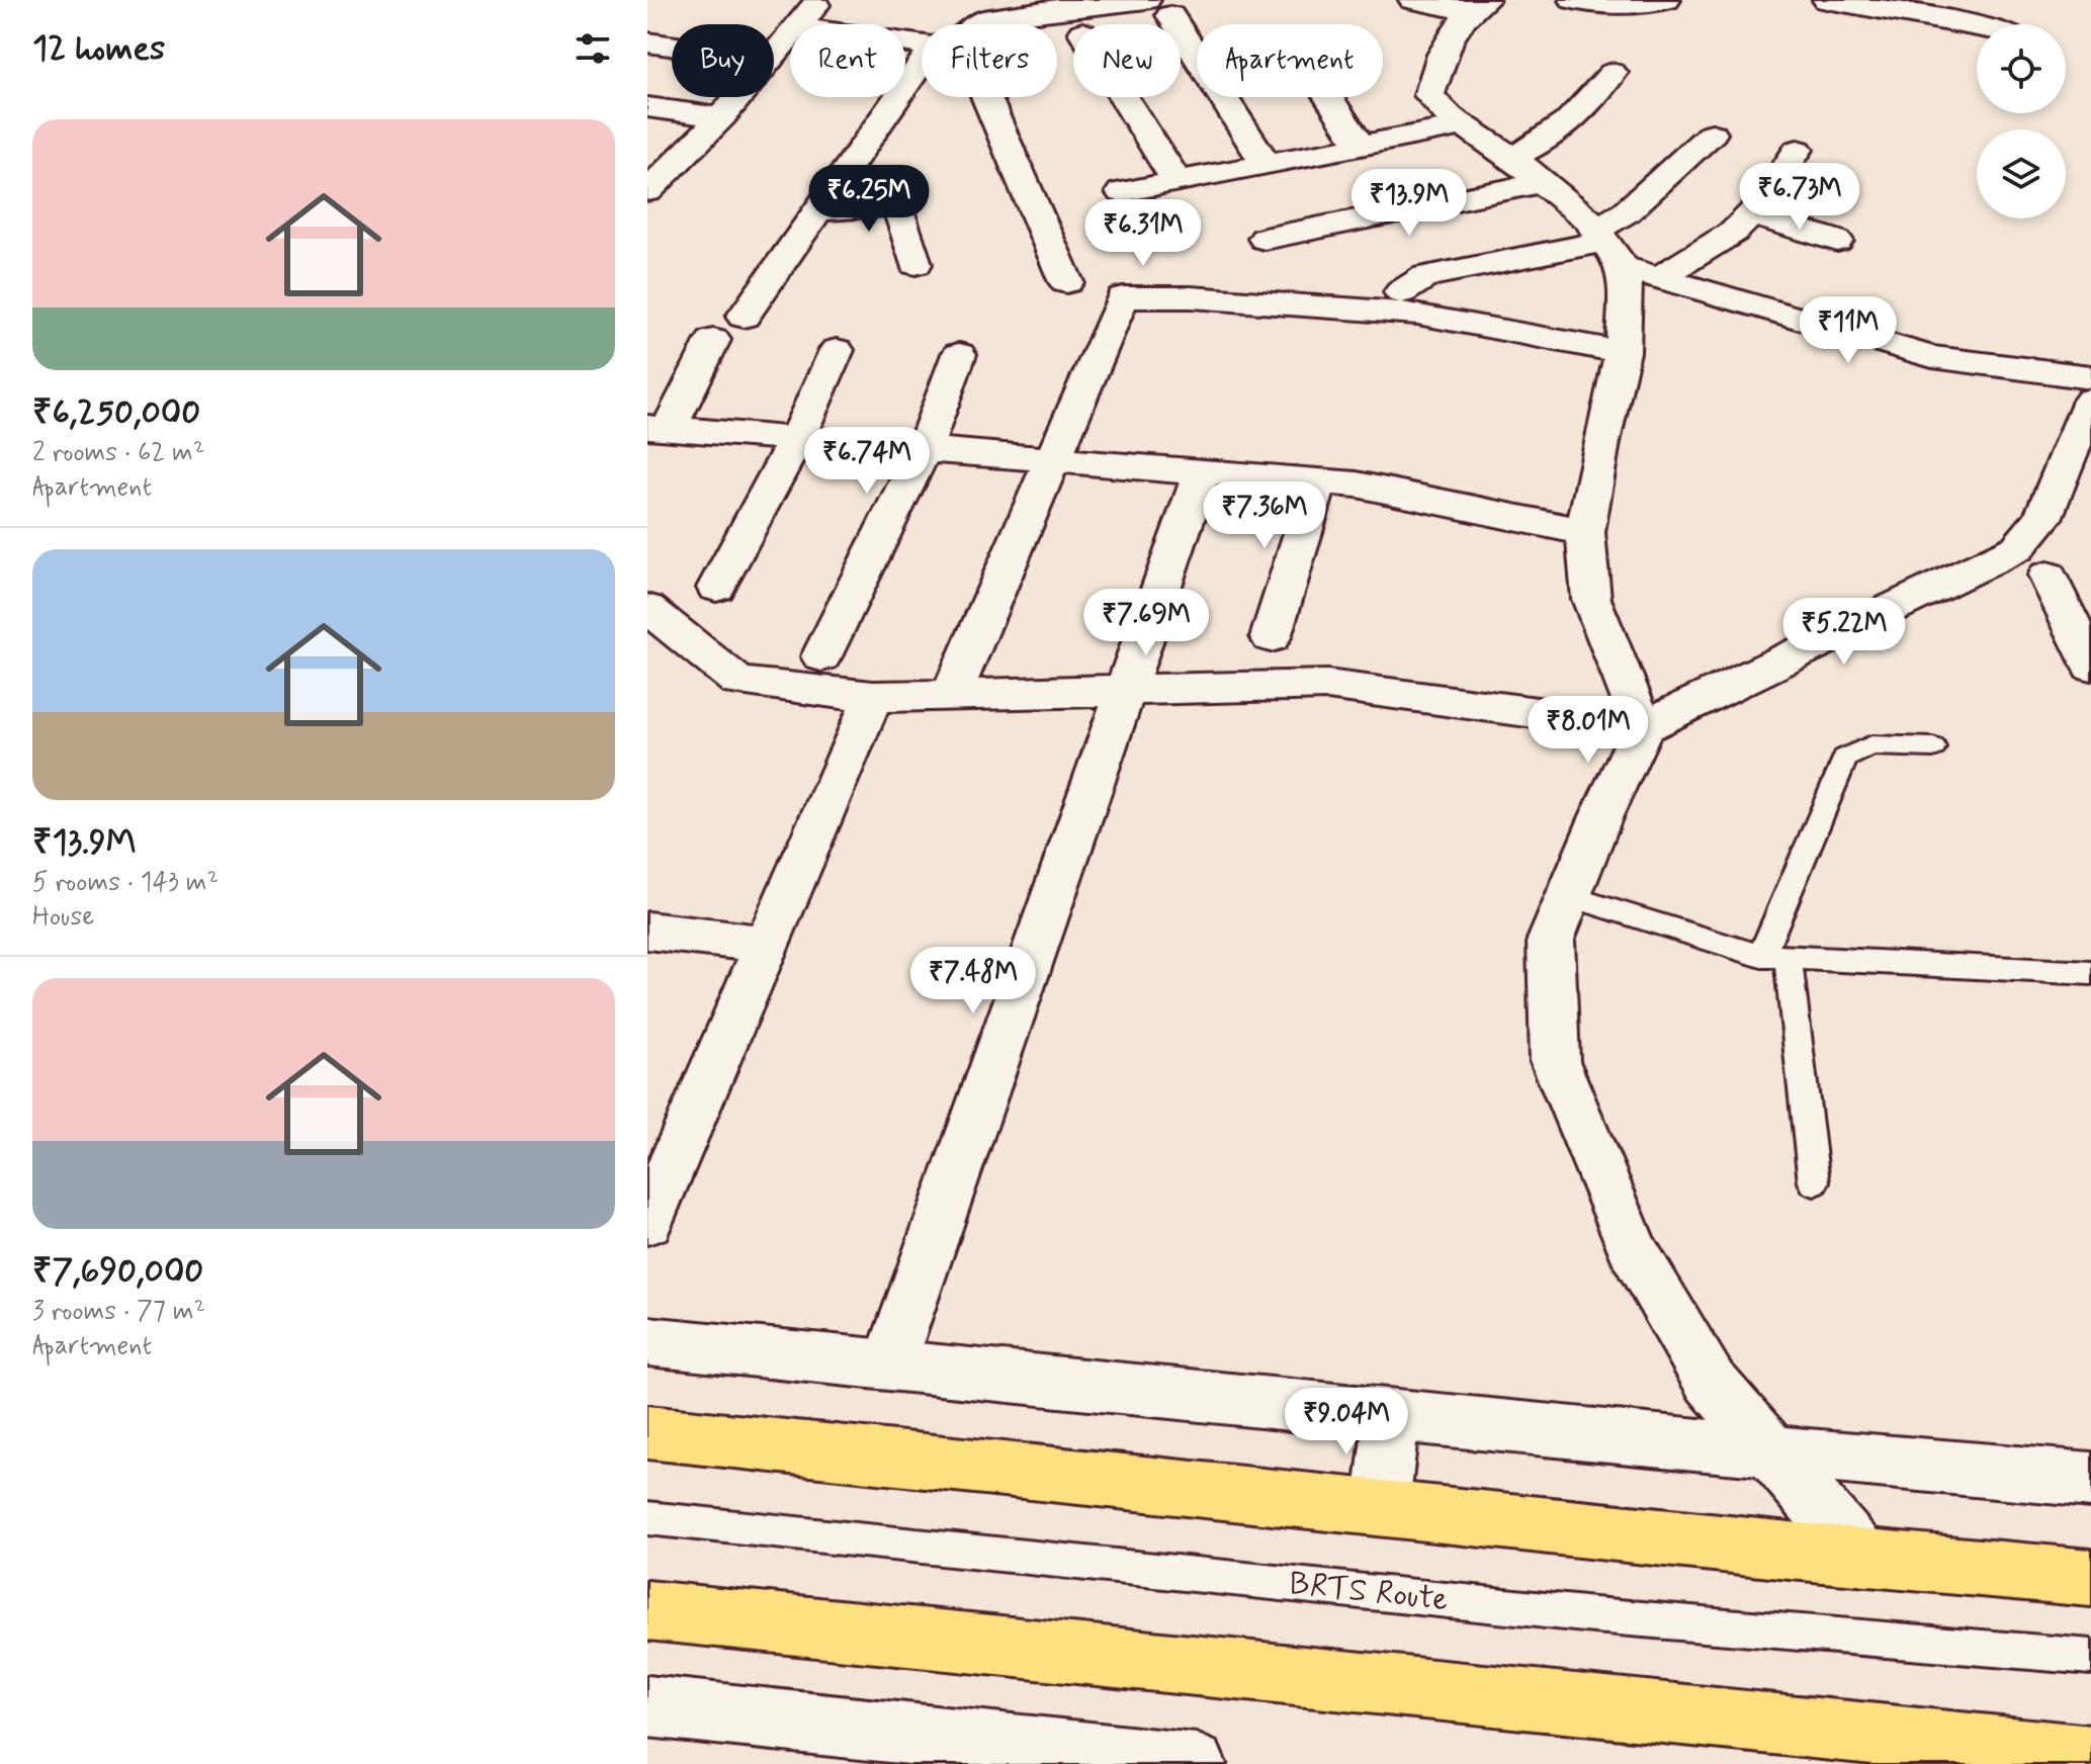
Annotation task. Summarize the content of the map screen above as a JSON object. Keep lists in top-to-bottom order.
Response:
{
  "streets": {
    "lane": ["BRTS Route"]
  },
  "page": {
    "heading": "12 homes",
    "chip": [
      "Buy",
      "Rent",
      "Filters",
      "New",
      "Apartment"
    ],
    "list": [
      {
        "name": "₹6,250,000",
        "note": "2 rooms · 62 m² · Apartment"
      },
      {
        "name": "₹13.9M",
        "note": "5 rooms · 143 m² · House"
      },
      {
        "name": "₹7,690,000",
        "note": "3 rooms · 77 m² · Apartment"
      }
    ],
    "price": [
      "₹6.73M",
      "₹6.25M",
      "₹13.9M",
      "₹6.31M",
      "₹11M",
      "₹6.74M",
      "₹7.36M",
      "₹7.69M",
      "₹5.22M",
      "₹8.01M",
      "₹7.48M",
      "₹9.04M"
    ]
  }
}
